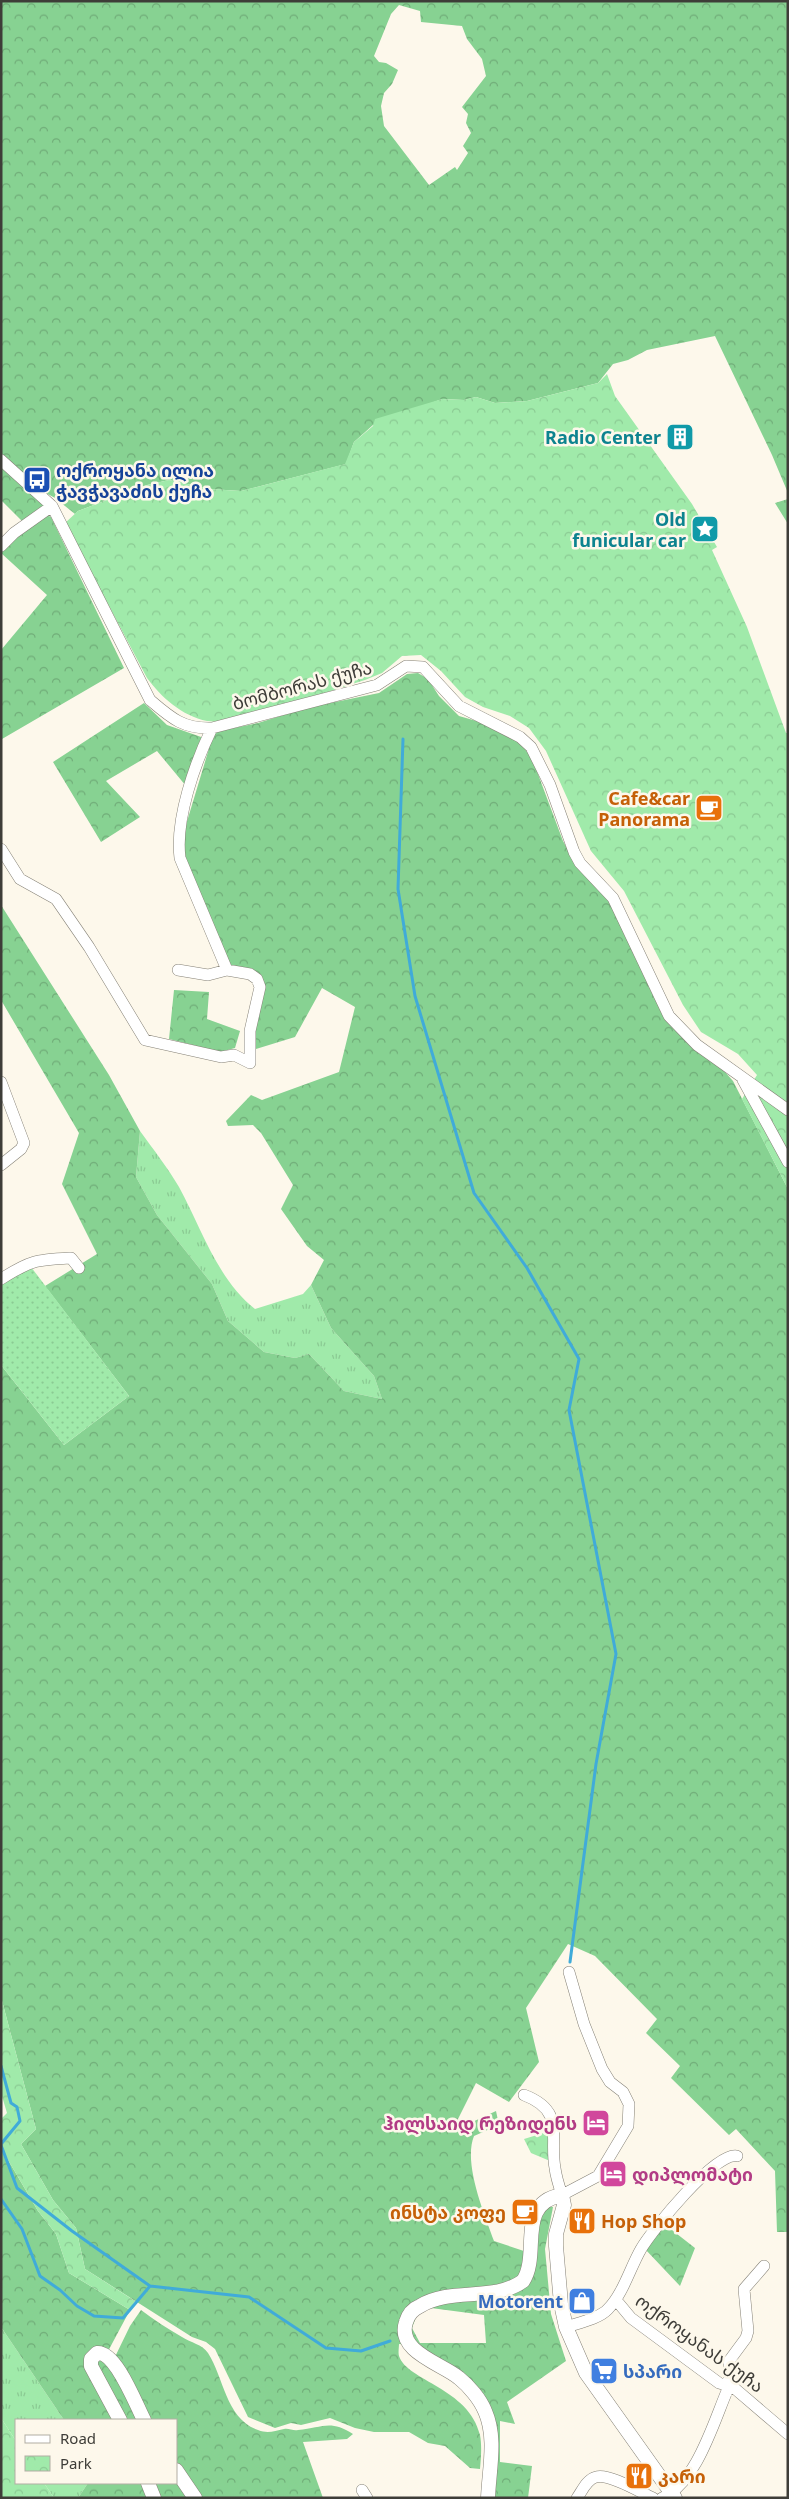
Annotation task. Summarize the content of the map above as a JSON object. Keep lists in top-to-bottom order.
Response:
{
  "streets": {
    "street": ["ბომბორას ქუჩა", "ოქროყანას ქუჩა"]
  },
  "places": {
    "building": ["Radio Center"],
    "bus stop": ["ოქროყანა ილია ჭავჭავაძის ქუჩა"],
    "place": ["Old funicular car"],
    "cafe": ["Cafe&car Panorama", "ინსტა კოფე"],
    "hotel": ["ჰილსაიდ რეზიდენს", "დიპლომატი"],
    "restaurant": ["Hop Shop", "კარი"],
    "shop": ["Motorent"],
    "supermarket": ["სპარი"]
  },
  "legend": ["Road", "Park"]
}
